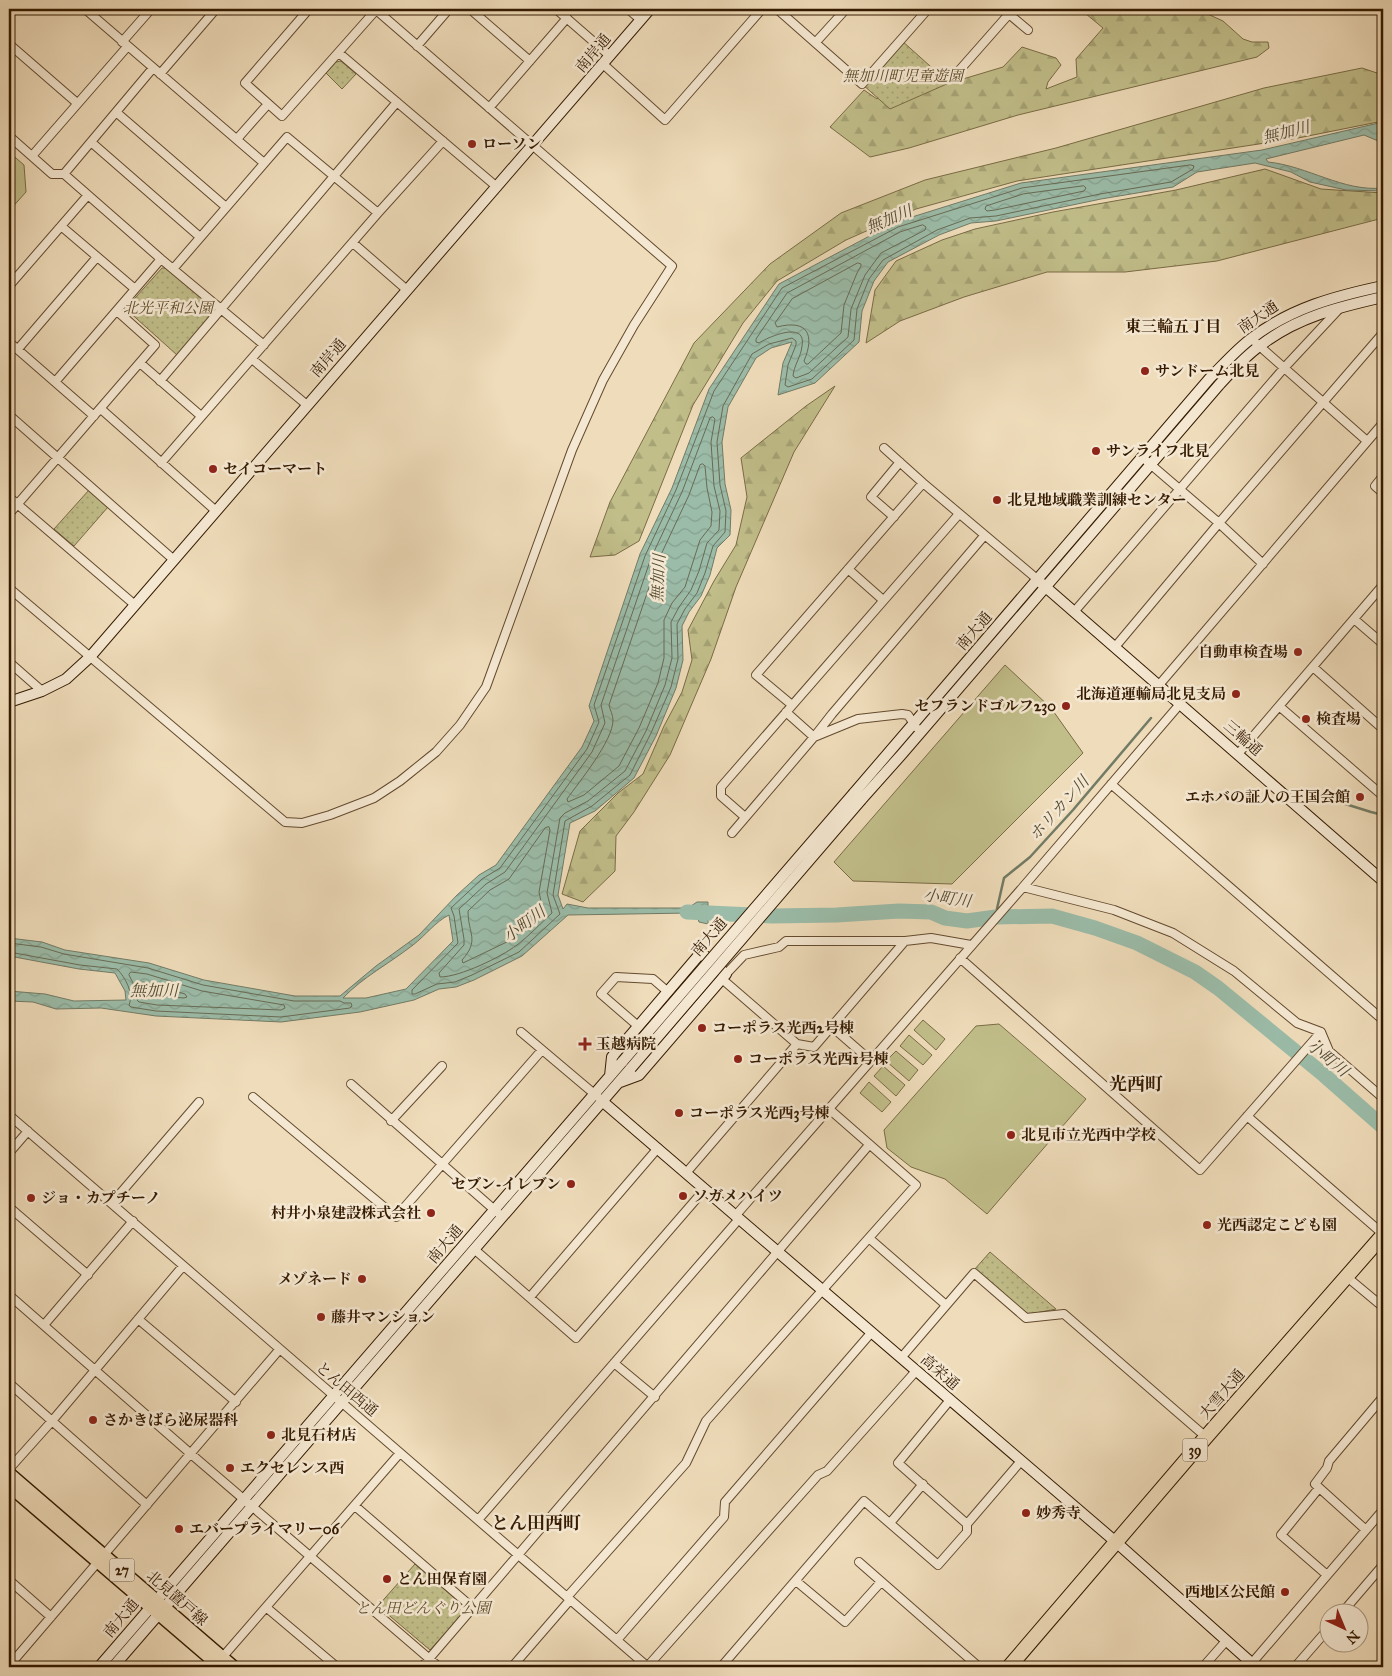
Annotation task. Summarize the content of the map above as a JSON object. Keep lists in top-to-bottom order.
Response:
{
  "streets": {
    "highway": ["大雪大通", "39"],
    "main road": ["27", "北見置戸線"],
    "street": [
      "南岸通",
      "南大通",
      "三輪通",
      "高栄通",
      "とん田西通"
    ]
  },
  "crossings": [
    ["南大通", "三輪通"],
    ["南大通", "高栄通"],
    ["南大通", "とん田西通"],
    ["南大通", "北見置戸線"],
    ["高栄通", "大雪大通"]
  ],
  "districts": ["東三輪五丁目", "光西町", "とん田西町"],
  "water": ["無加川", "ホリカン川", "小町川"],
  "parks": ["無加川町児童遊園", "北光平和公園", "とん田どんぐり公園"],
  "places": {
    "other": [
      "ローソン",
      "サンドーム北見",
      "サンライフ北見",
      "セイコーマート",
      "北見地域職業訓練センター",
      "自動車検査場",
      "北海道運輸局北見支局",
      "セフランドゴルフ230",
      "検査場",
      "エホバの証人の王国会館",
      "コーポラス光西2号棟",
      "コーポラス光西1号棟",
      "コーポラス光西3号棟",
      "北見市立光西中学校",
      "セブン-イレブン",
      "ソガメハイツ",
      "ジョ・カプチーノ",
      "村井小泉建設株式会社",
      "光西認定こども園",
      "メゾネード",
      "藤井マンション",
      "さかきばら泌尿器科",
      "北見石材店",
      "エクセレンス西",
      "妙秀寺",
      "エバープライマリー06",
      "とん田保育園",
      "西地区公民館"
    ],
    "health": ["玉越病院"]
  },
  "north": "bottom right"
}
